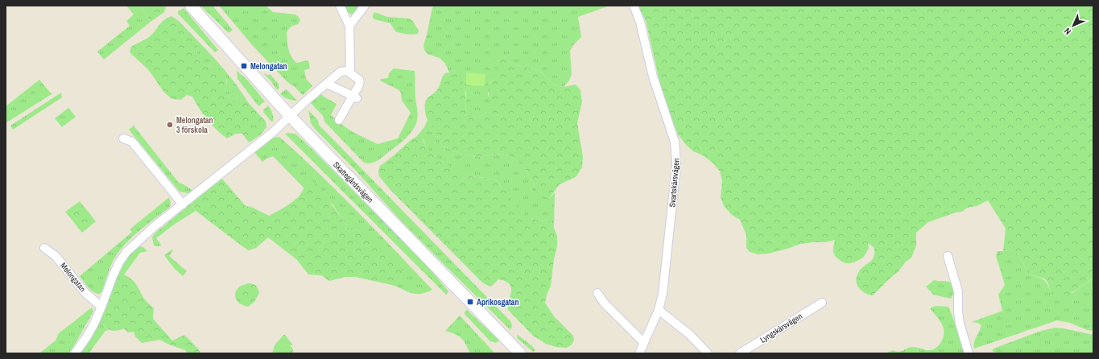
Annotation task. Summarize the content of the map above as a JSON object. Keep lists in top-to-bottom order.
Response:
{
  "streets": {
    "street": [
      "Skattegårdsvägen",
      "Svartskärsvägen",
      "Melongatan",
      "Lyngskärsvägen"
    ]
  },
  "places": {
    "transit": ["Melongatan", "Aprikosgatan"],
    "other": ["Melongatan 3 förskola"]
  },
  "north": "bottom left"
}
